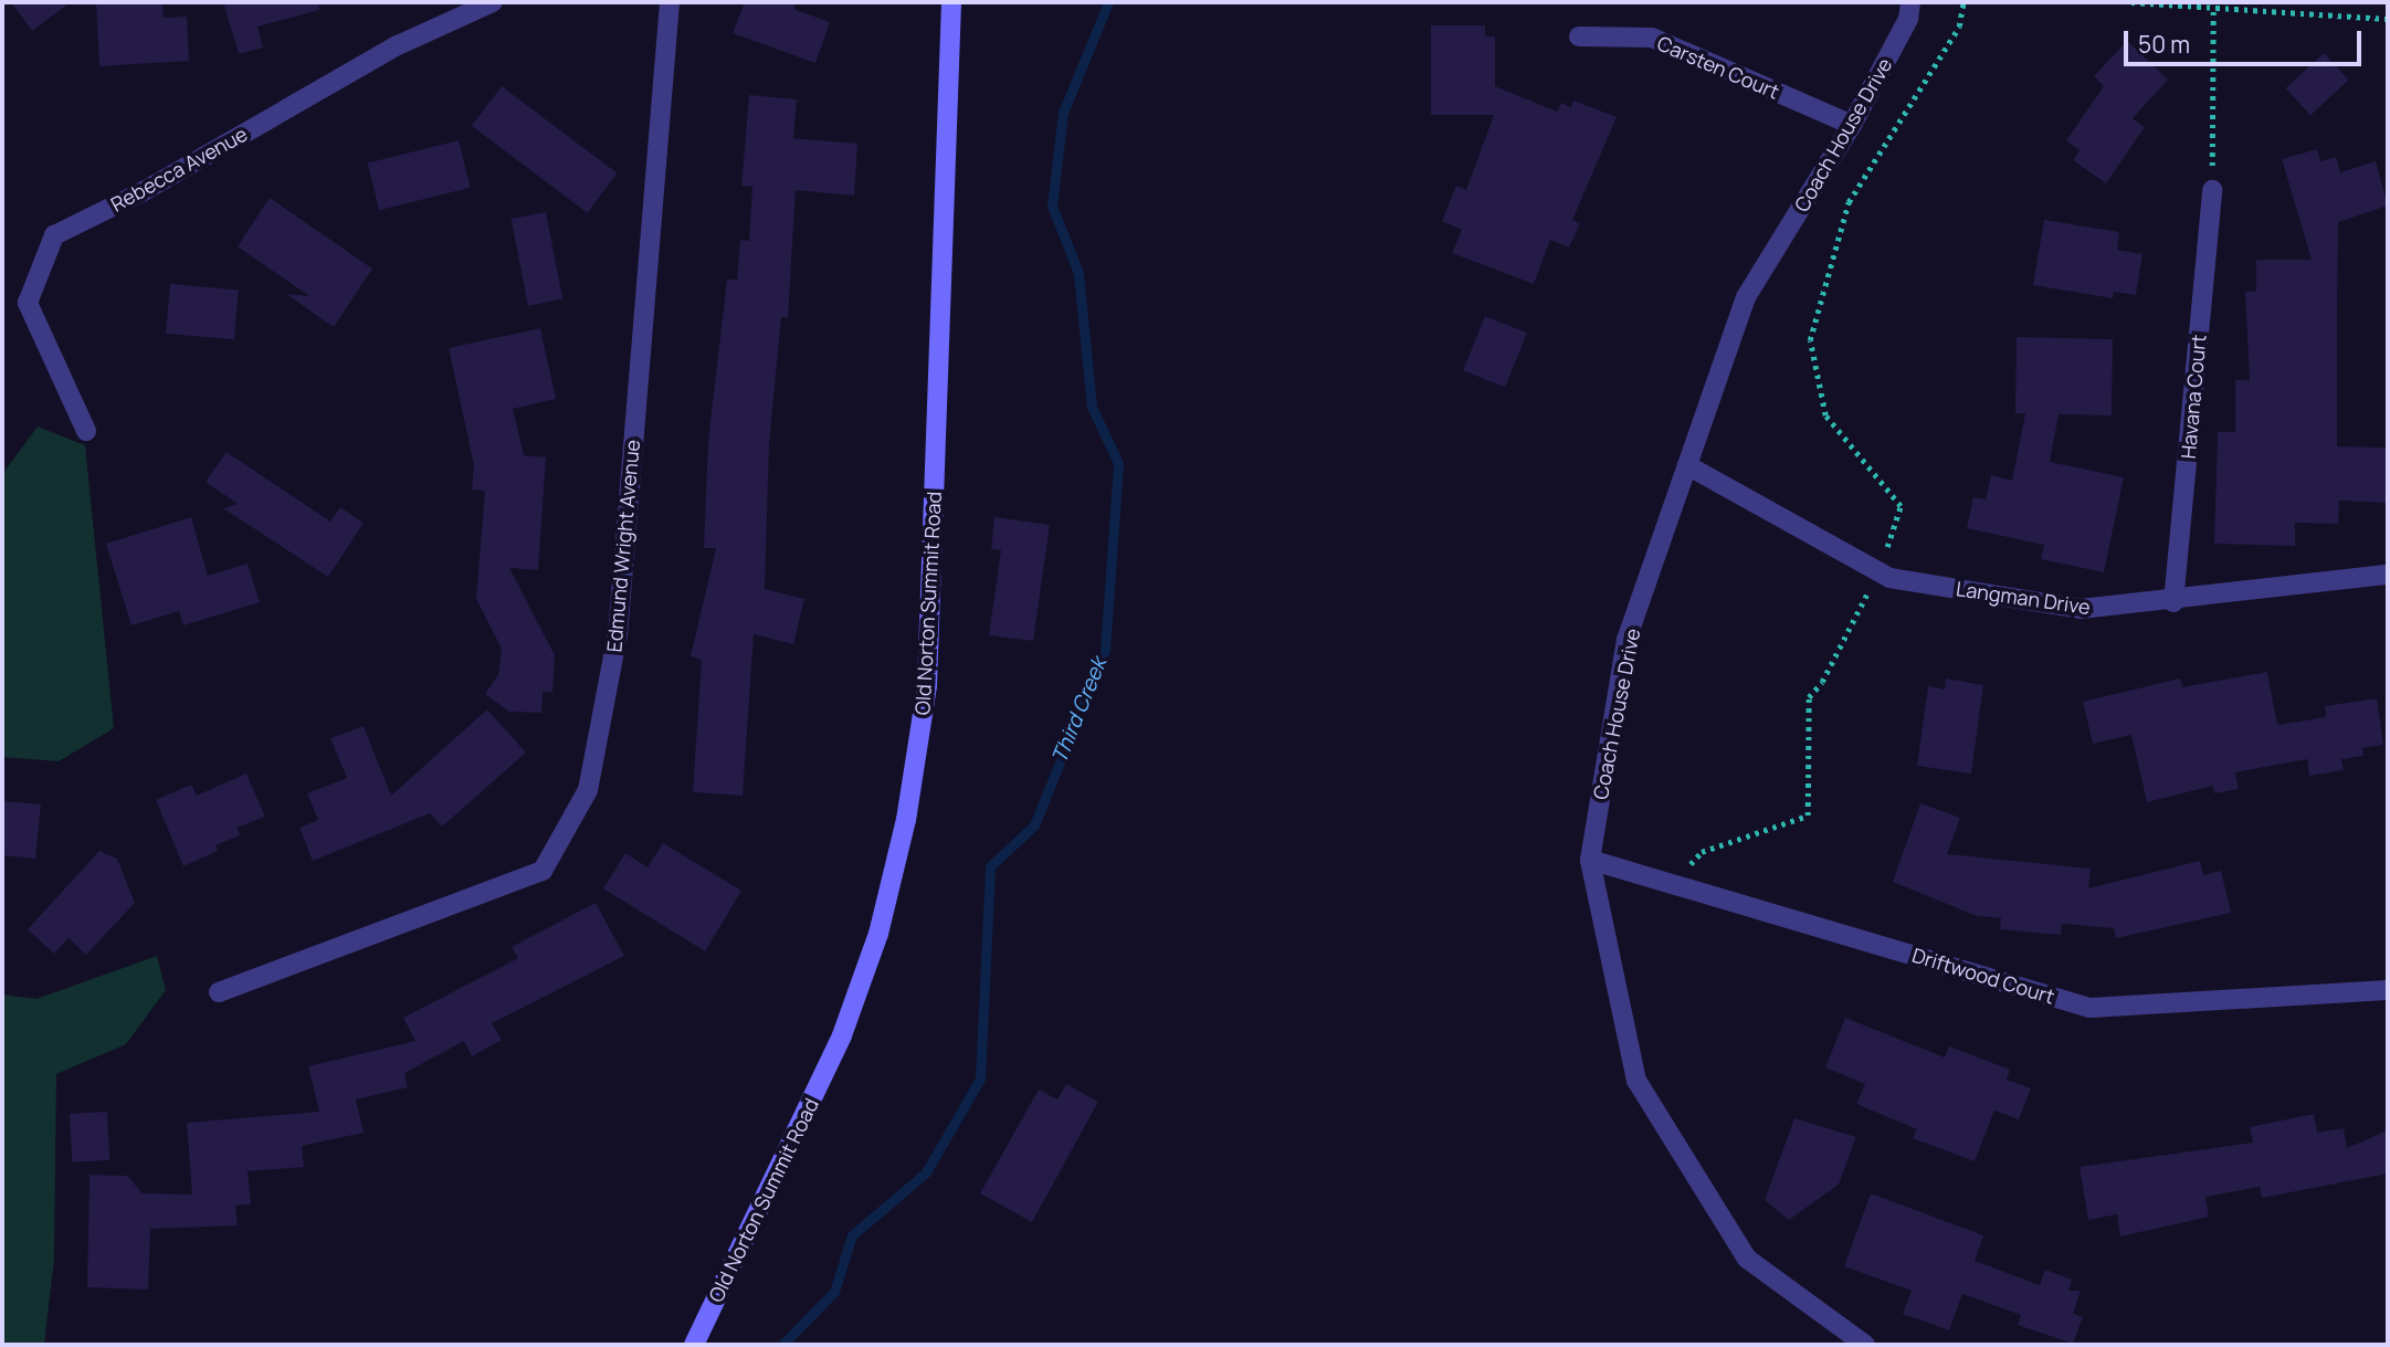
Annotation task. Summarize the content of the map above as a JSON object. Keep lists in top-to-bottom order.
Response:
{
  "streets": {
    "main road": ["Old Norton Summit Road"],
    "street": [
      "Carsten Court",
      "Coach House Drive",
      "Rebecca Avenue",
      "Havana Court",
      "Edmund Wright Avenue",
      "Langman Drive",
      "Driftwood Court"
    ]
  },
  "crossings": [
    ["Carsten Court", "Coach House Drive"],
    ["Coach House Drive", "Langman Drive"],
    ["Coach House Drive", "Driftwood Court"],
    ["Havana Court", "Langman Drive"]
  ],
  "water": ["Third Creek"],
  "scale_bar": "50 m"
}
